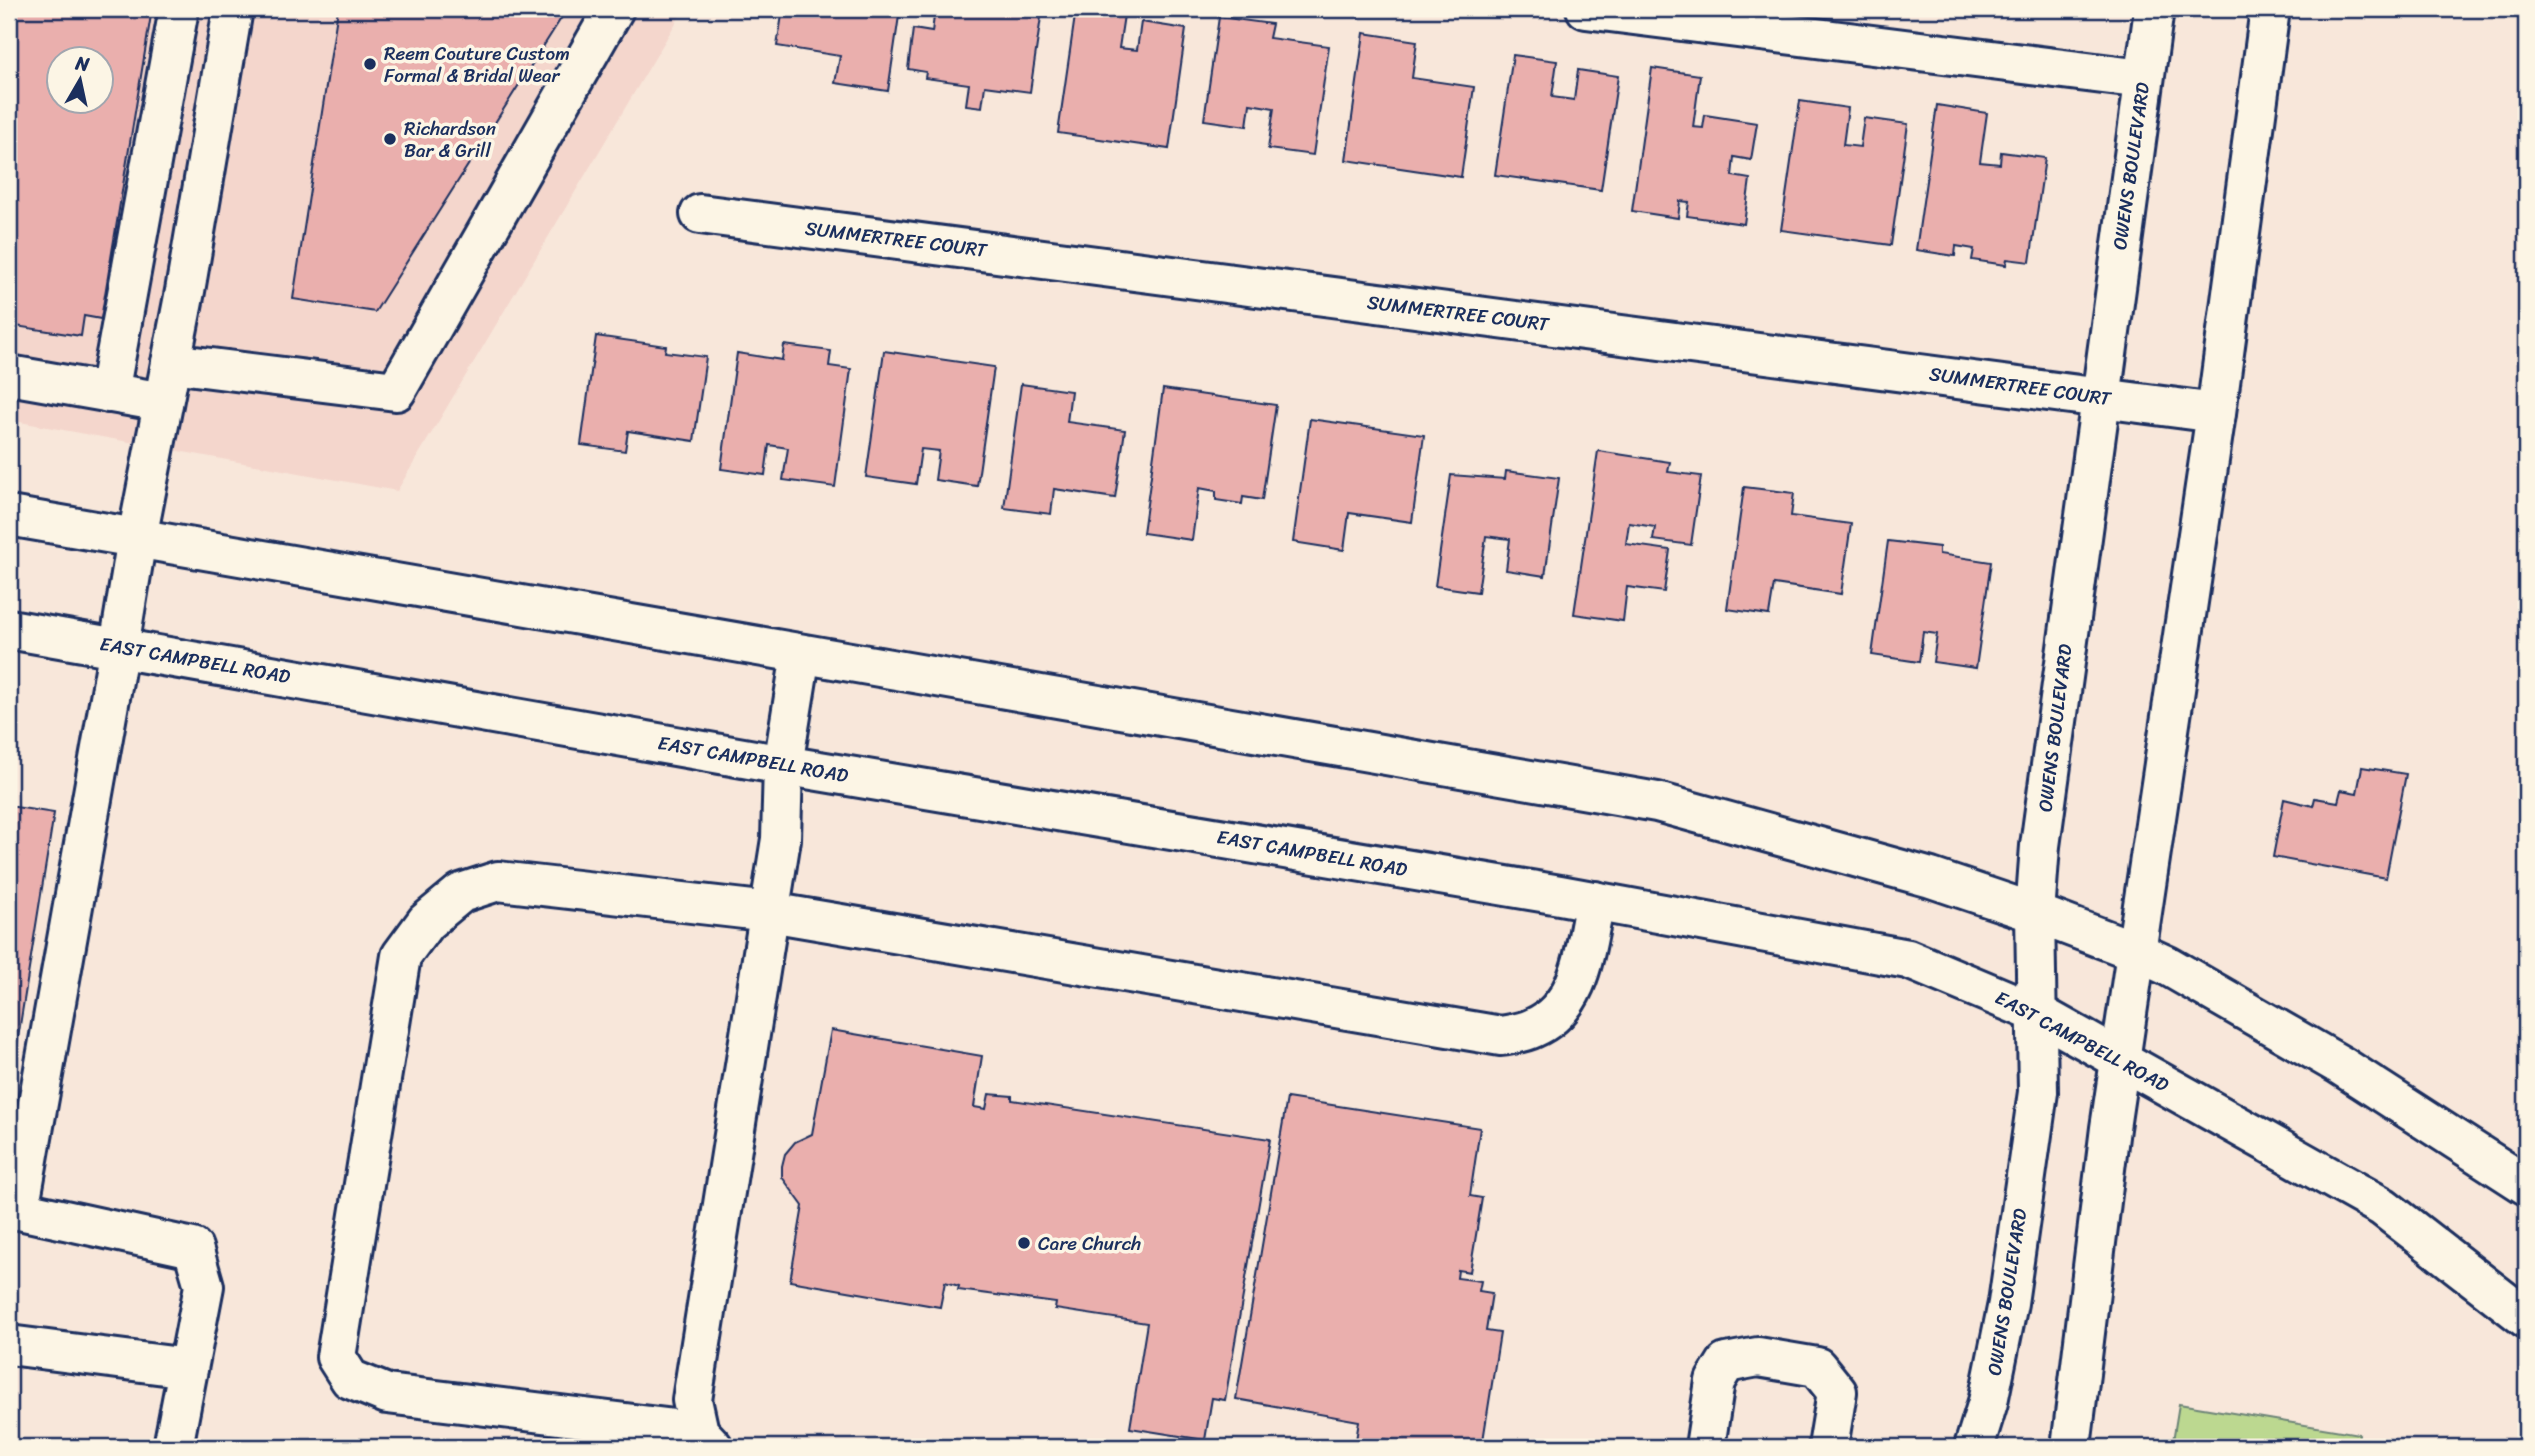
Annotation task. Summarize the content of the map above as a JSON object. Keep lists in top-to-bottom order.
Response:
{
  "streets": {
    "main road": ["OWENS BOULEVARD", "SUMMERTREE COURT", "EAST CAMPBELL ROAD"]
  },
  "crossings": [
    ["OWENS BOULEVARD", "SUMMERTREE COURT"],
    ["OWENS BOULEVARD", "EAST CAMPBELL ROAD"]
  ],
  "places": ["Reem Couture Custom Formal & Bridal Wear", "Richardson Bar & Grill", "Care Church"],
  "north": "top"
}
